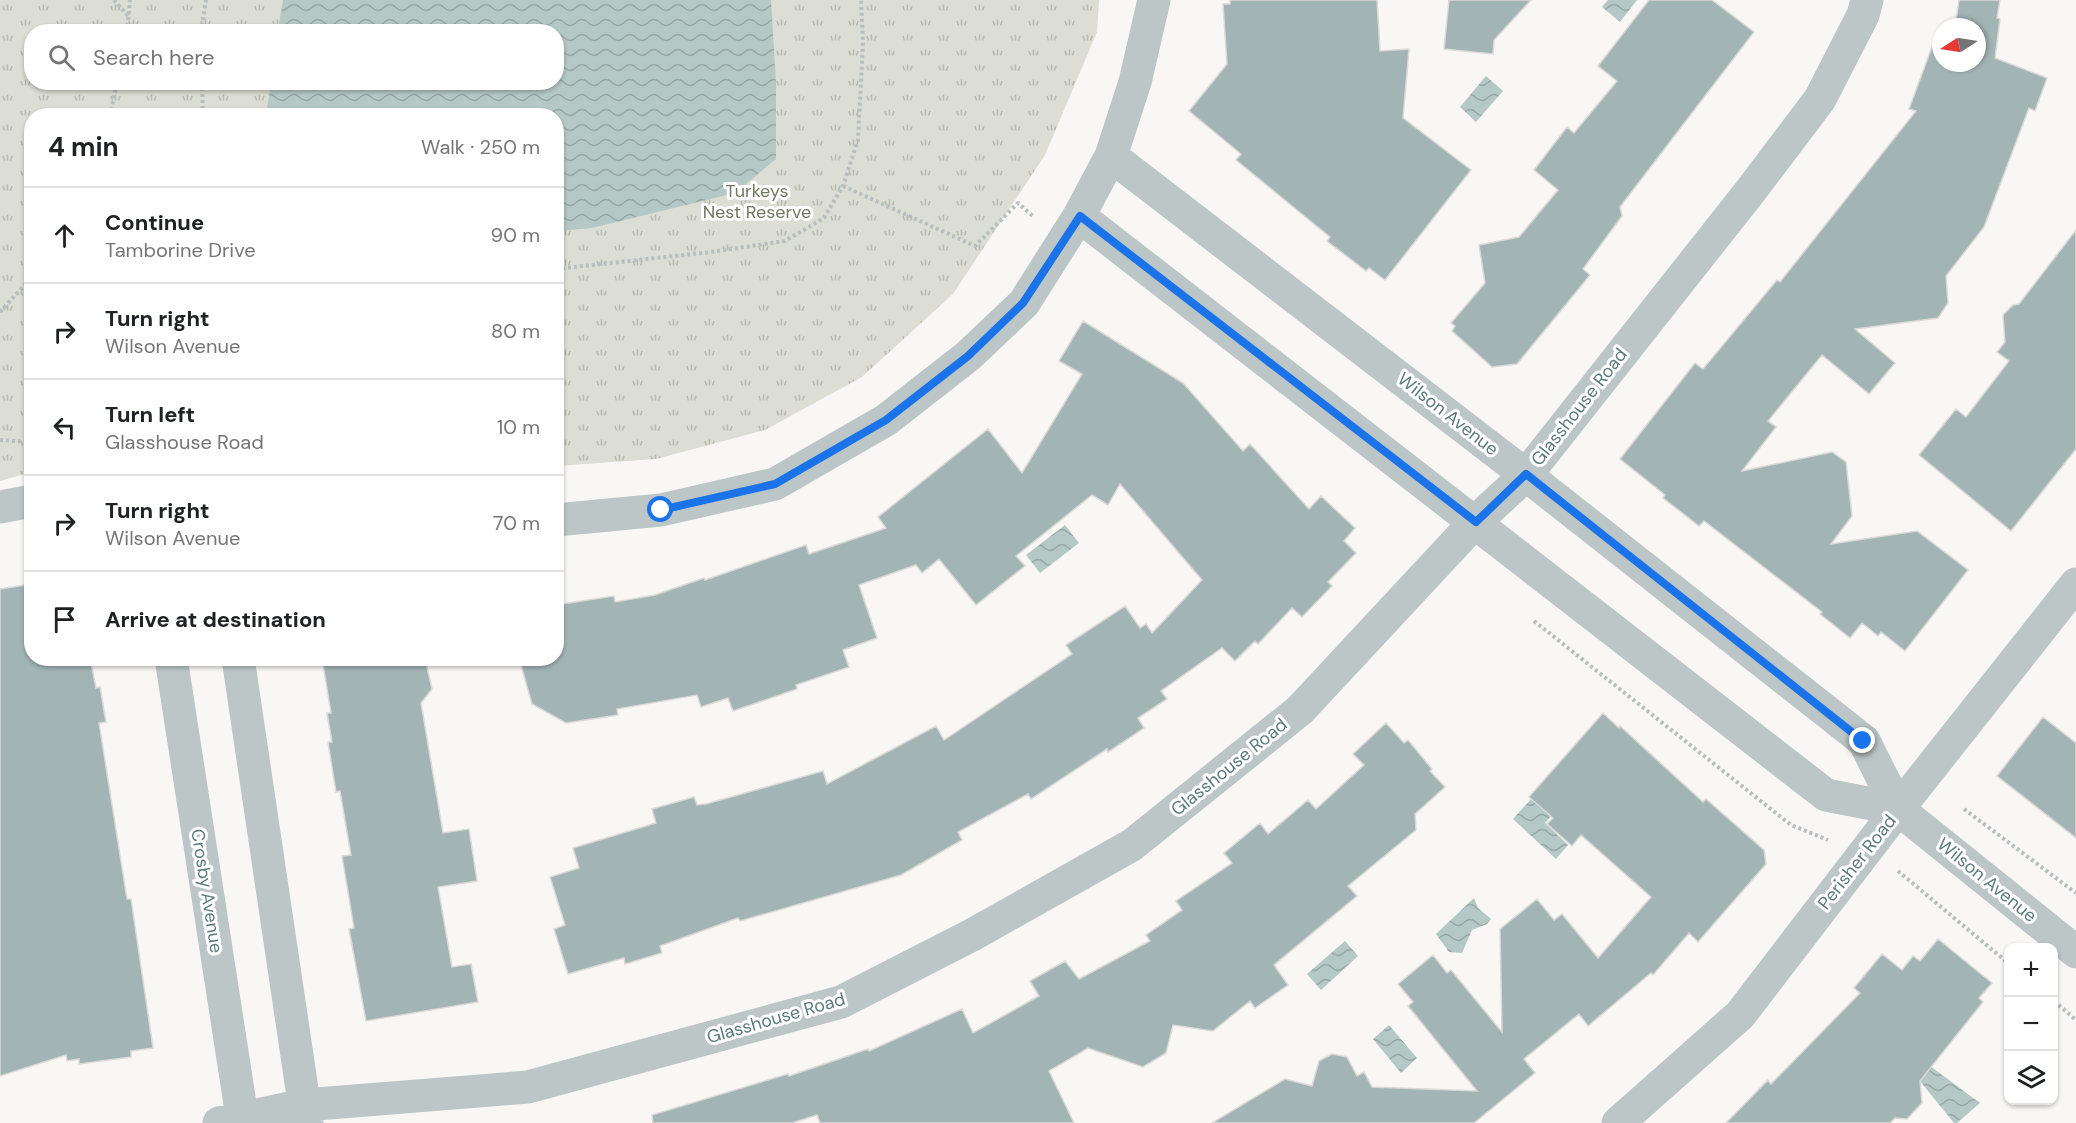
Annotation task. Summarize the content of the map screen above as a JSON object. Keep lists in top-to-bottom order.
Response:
{
  "streets": {
    "street": [
      "Glasshouse Road",
      "Wilson Avenue",
      "Perisher Road",
      "Crosby Avenue"
    ]
  },
  "crossings": [
    ["Glasshouse Road", "Wilson Avenue"],
    ["Glasshouse Road", "Crosby Avenue"],
    ["Wilson Avenue", "Perisher Road"]
  ],
  "parks": ["Turkeys Nest Reserve"],
  "north": "left",
  "page": {
    "search": "Search here",
    "heading": ["4 min", "Walk · 250 m"],
    "list": [
      ["Continue", "Tamborine Drive", "90 m"],
      ["Turn right", "Wilson Avenue", "80 m"],
      ["Turn left", "Glasshouse Road", "10 m"],
      ["Turn right", "Wilson Avenue", "70 m"],
      "Arrive at destination"
    ],
    "map_buttons": ["+", "−"]
  }
}
